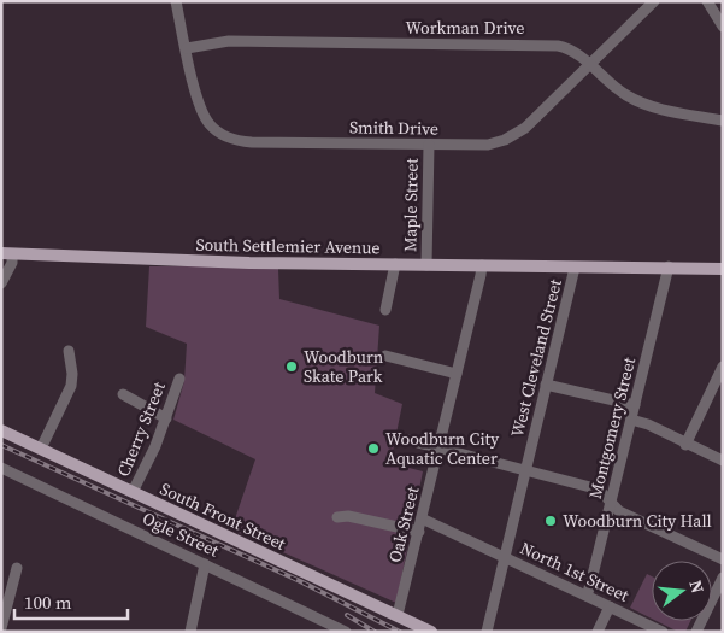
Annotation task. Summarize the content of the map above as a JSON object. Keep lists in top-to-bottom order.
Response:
{
  "streets": {
    "main road": ["South Settlemier Avenue", "South Front Street"],
    "street": [
      "Workman Drive",
      "Smith Drive",
      "Maple Street",
      "West Cleveland Street",
      "Montgomery Street",
      "Cherry Street",
      "Oak Street",
      "Ogle Street",
      "North 1st Street"
    ]
  },
  "crossings": [
    ["Workman Drive", "Smith Drive"],
    ["Smith Drive", "Maple Street"],
    ["Maple Street", "South Settlemier Avenue"],
    ["South Settlemier Avenue", "West Cleveland Street"],
    ["South Settlemier Avenue", "Montgomery Street"],
    ["South Settlemier Avenue", "Oak Street"],
    ["West Cleveland Street", "North 1st Street"],
    ["Montgomery Street", "North 1st Street"],
    ["Cherry Street", "South Front Street"],
    ["South Front Street", "Oak Street"],
    ["Oak Street", "North 1st Street"]
  ],
  "places": ["Woodburn Skate Park", "Woodburn City Aquatic Center", "Woodburn City Hall"],
  "scale_bar": "100 m",
  "north": "right"
}
